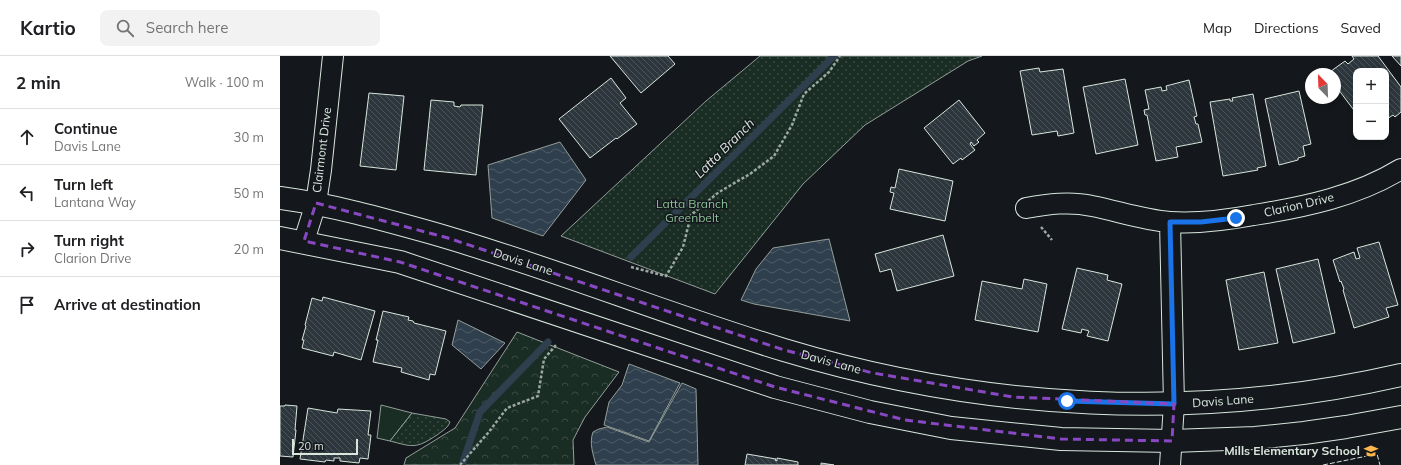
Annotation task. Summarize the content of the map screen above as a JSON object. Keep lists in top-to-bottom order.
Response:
{
  "streets": {
    "street": ["Clairmont Drive", "Clarion Drive", "Davis Lane"]
  },
  "crossings": [
    ["Clairmont Drive", "Davis Lane"]
  ],
  "water": ["Latta Branch"],
  "parks": ["Latta Branch Greenbelt"],
  "places": {
    "school or university": ["Mills Elementary School"]
  },
  "scale_bar": "20 m",
  "north": "top left",
  "page": {
    "header": "Kartio",
    "search": "Search here",
    "nav": ["Map", "Directions", "Saved"],
    "heading": ["2 min", "Walk · 100 m"],
    "map_buttons": ["+", "−"],
    "list": [
      ["Continue", "Davis Lane", "30 m"],
      ["Turn left", "Lantana Way", "50 m"],
      ["Turn right", "Clarion Drive", "20 m"],
      "Arrive at destination"
    ],
    "scale": "20 m"
  }
}
